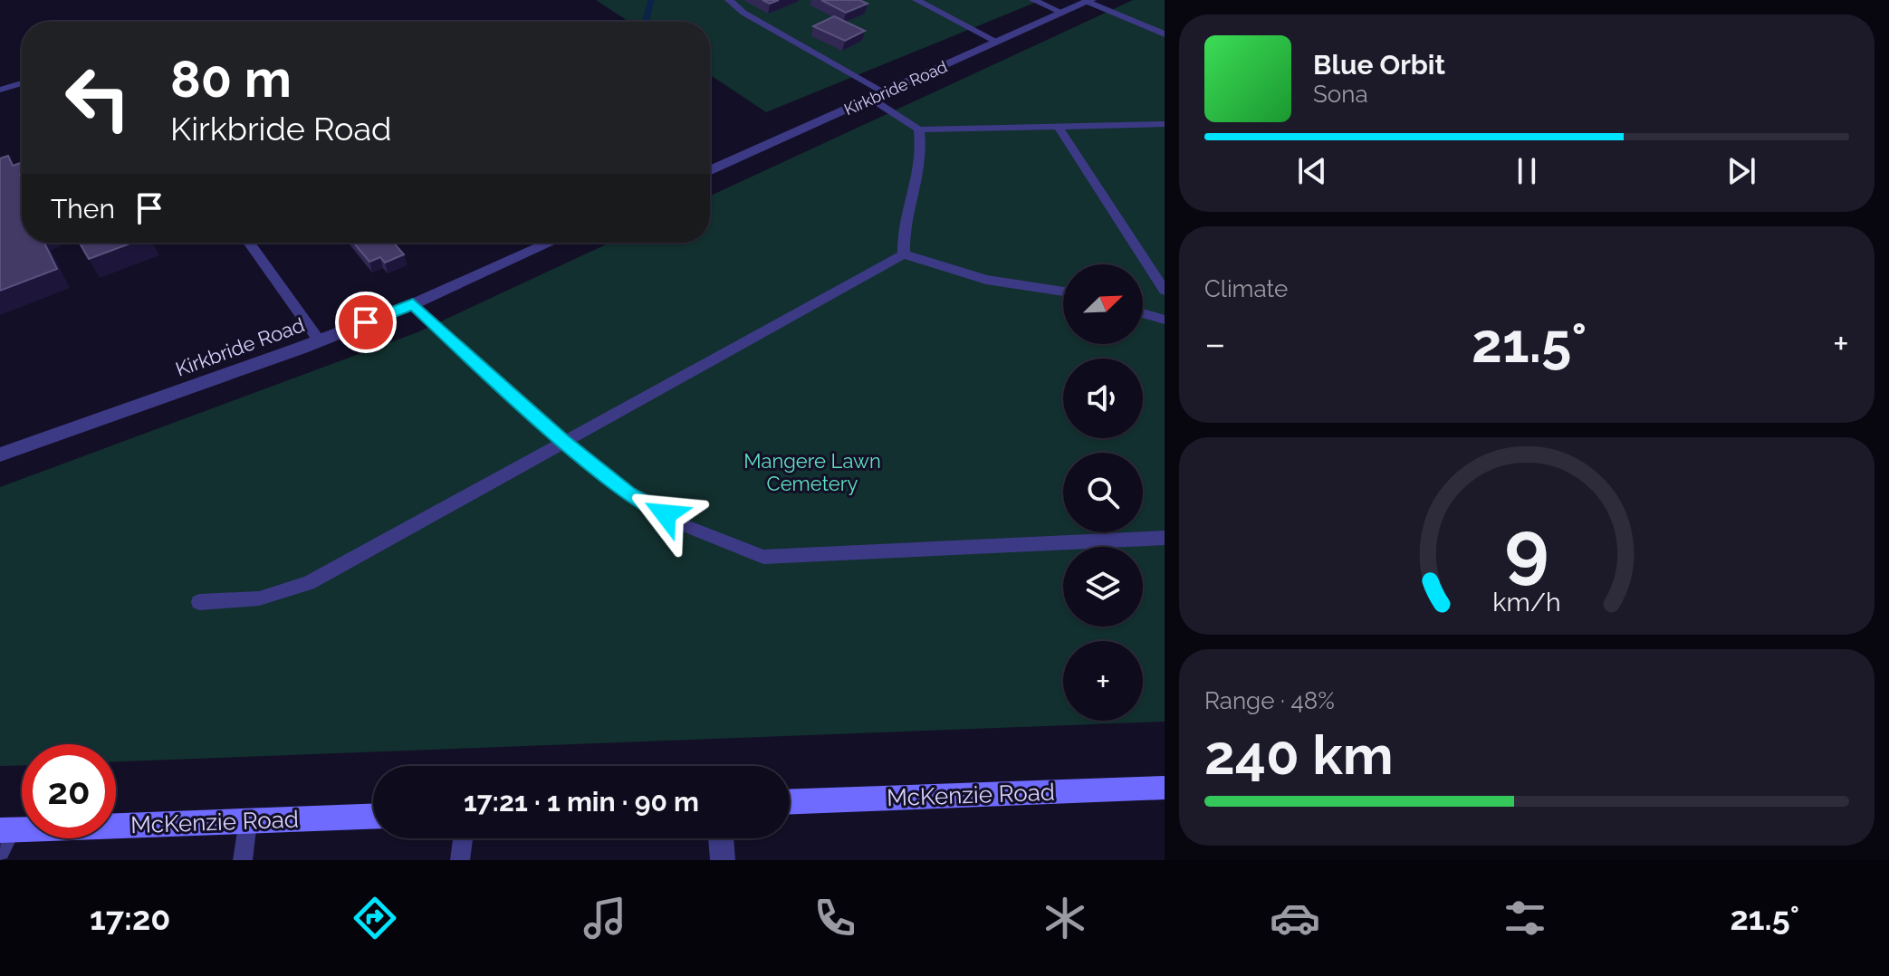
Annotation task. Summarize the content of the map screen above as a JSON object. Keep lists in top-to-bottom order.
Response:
{
  "streets": {
    "main road": ["McKenzie Road"],
    "street": ["Kirkbride Road"]
  },
  "parks": ["Mangere Lawn Cemetery"],
  "north": "top right",
  "page": {
    "turn": ["80 m", "Kirkbride Road"],
    "song": ["Blue Orbit", "Sona"],
    "then": "Then",
    "tile": [
      "Climate",
      ["Range · 48%", "240 km"]
    ],
    "map_buttons": "+",
    "heat": ["−", "21.5°", "+"],
    "limit": "20",
    "trip": "17:21 · 1 min · 90 m",
    "tabs": ["17:20", "21.5°"],
    "gauge": ["9", "km/h"]
  }
}
